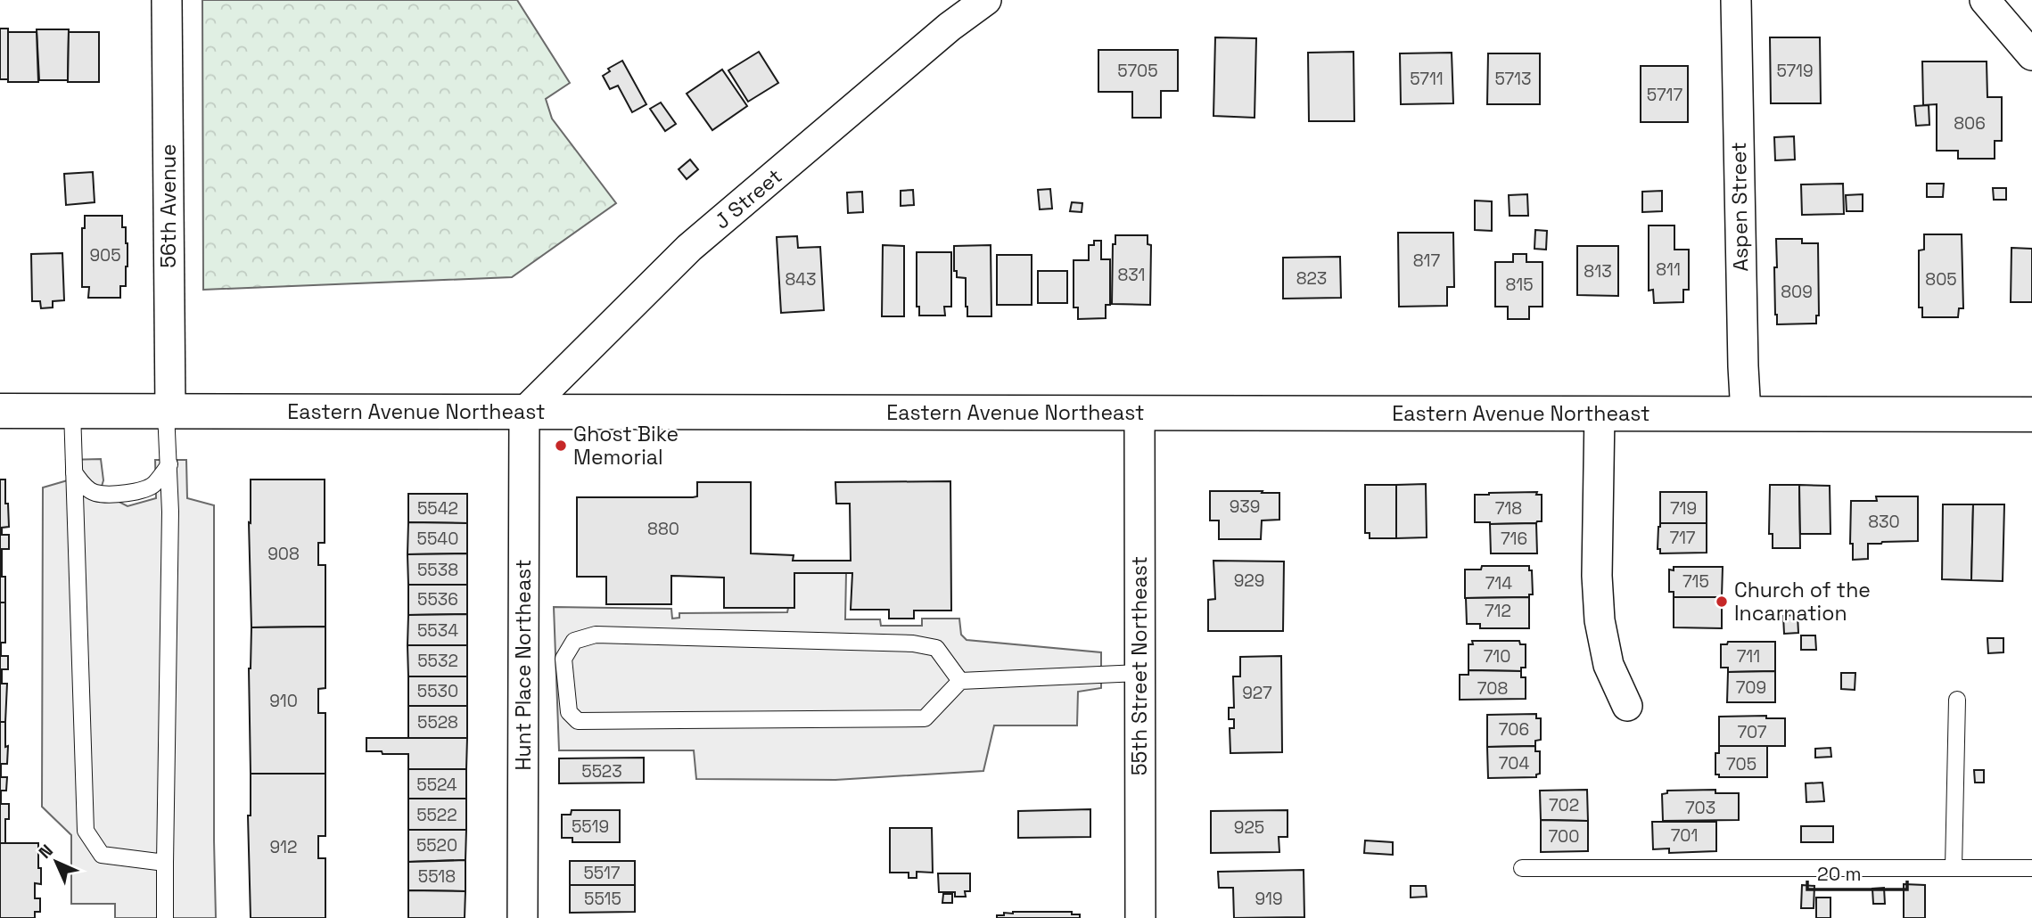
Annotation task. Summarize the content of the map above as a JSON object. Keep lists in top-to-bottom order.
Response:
{
  "streets": {
    "main road": ["Eastern Avenue Northeast"],
    "street": [
      "J Street",
      "56th Avenue",
      "Aspen Street",
      "Hunt Place Northeast",
      "55th Street Northeast"
    ]
  },
  "crossings": [
    ["J Street", "Eastern Avenue Northeast"],
    ["J Street", "Hunt Place Northeast"],
    ["56th Avenue", "Eastern Avenue Northeast"],
    ["Aspen Street", "Eastern Avenue Northeast"],
    ["Eastern Avenue Northeast", "Hunt Place Northeast"],
    ["Eastern Avenue Northeast", "55th Street Northeast"]
  ],
  "places": ["Ghost Bike Memorial", "Church of the Incarnation"],
  "house_numbers": [
    "5705",
    "5719",
    "5711",
    "5713",
    "5717",
    "806",
    "905",
    "817",
    "811",
    "813",
    "831",
    "823",
    "843",
    "805",
    "815",
    "809",
    "939",
    "5542",
    "718",
    "719",
    "830",
    "880",
    "717",
    "5540",
    "716",
    "908",
    "5538",
    "929",
    "715",
    "714",
    "5536",
    "712",
    "5534",
    "710",
    "711",
    "5532",
    "709",
    "708",
    "5530",
    "927",
    "910",
    "5528",
    "706",
    "707",
    "704",
    "705",
    "5523",
    "5524",
    "702",
    "703",
    "5522",
    "5519",
    "925",
    "701",
    "700",
    "5520",
    "912",
    "5517",
    "5518",
    "5515",
    "919"
  ],
  "scale_bar": "20 m",
  "north": "top left"
}
